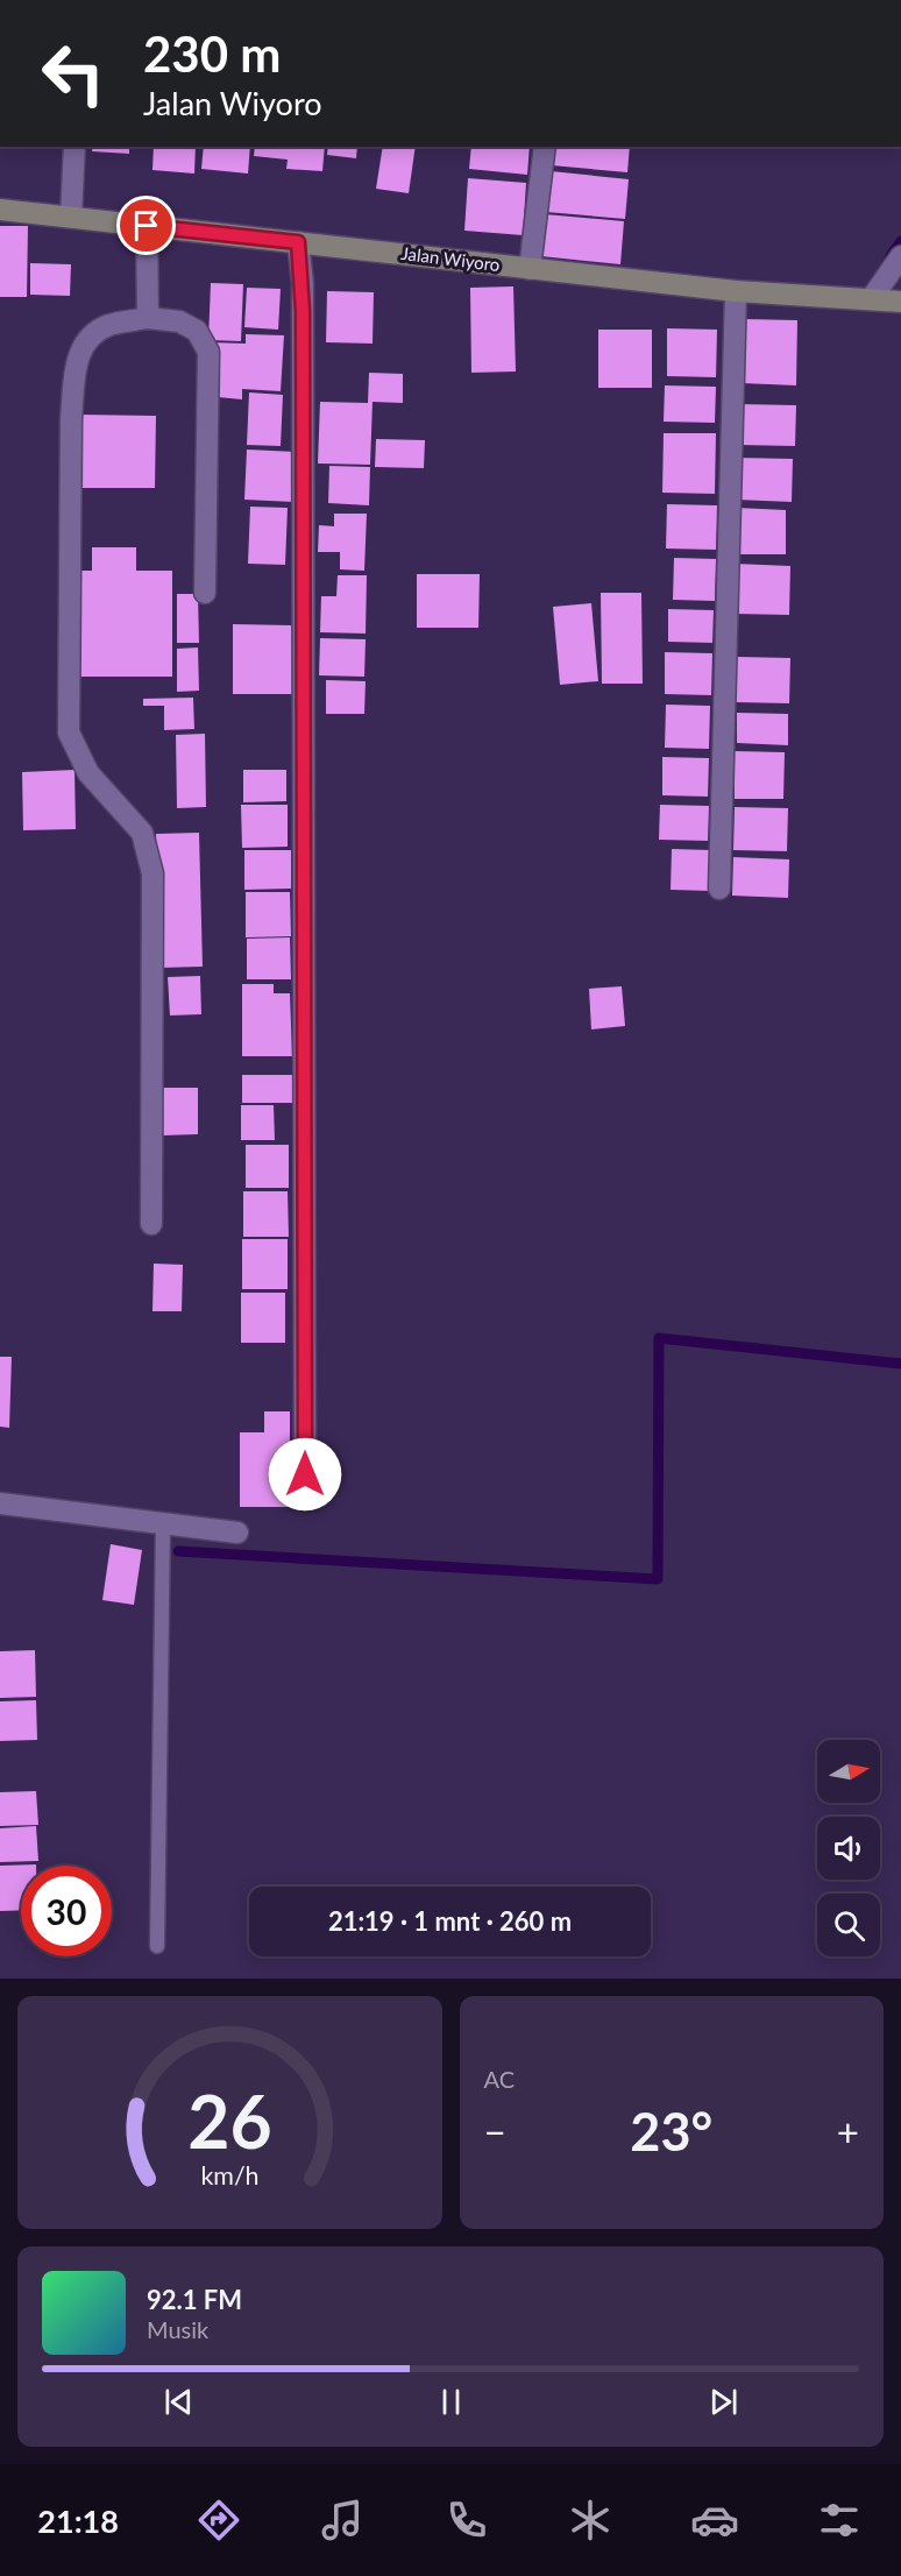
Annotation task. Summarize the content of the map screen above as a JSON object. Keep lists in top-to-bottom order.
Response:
{
  "streets": {
    "street": ["Jalan Wiyoro"]
  },
  "north": "right",
  "page": {
    "turn": ["230 m", "Jalan Wiyoro"],
    "limit": "30",
    "trip": "21:19 · 1 mnt · 260 m",
    "tile": "AC",
    "heat": ["−", "23°", "+"],
    "song": ["92.1 FM", "Musik"],
    "tabs": "21:18",
    "gauge": ["26", "km/h"]
  }
}
